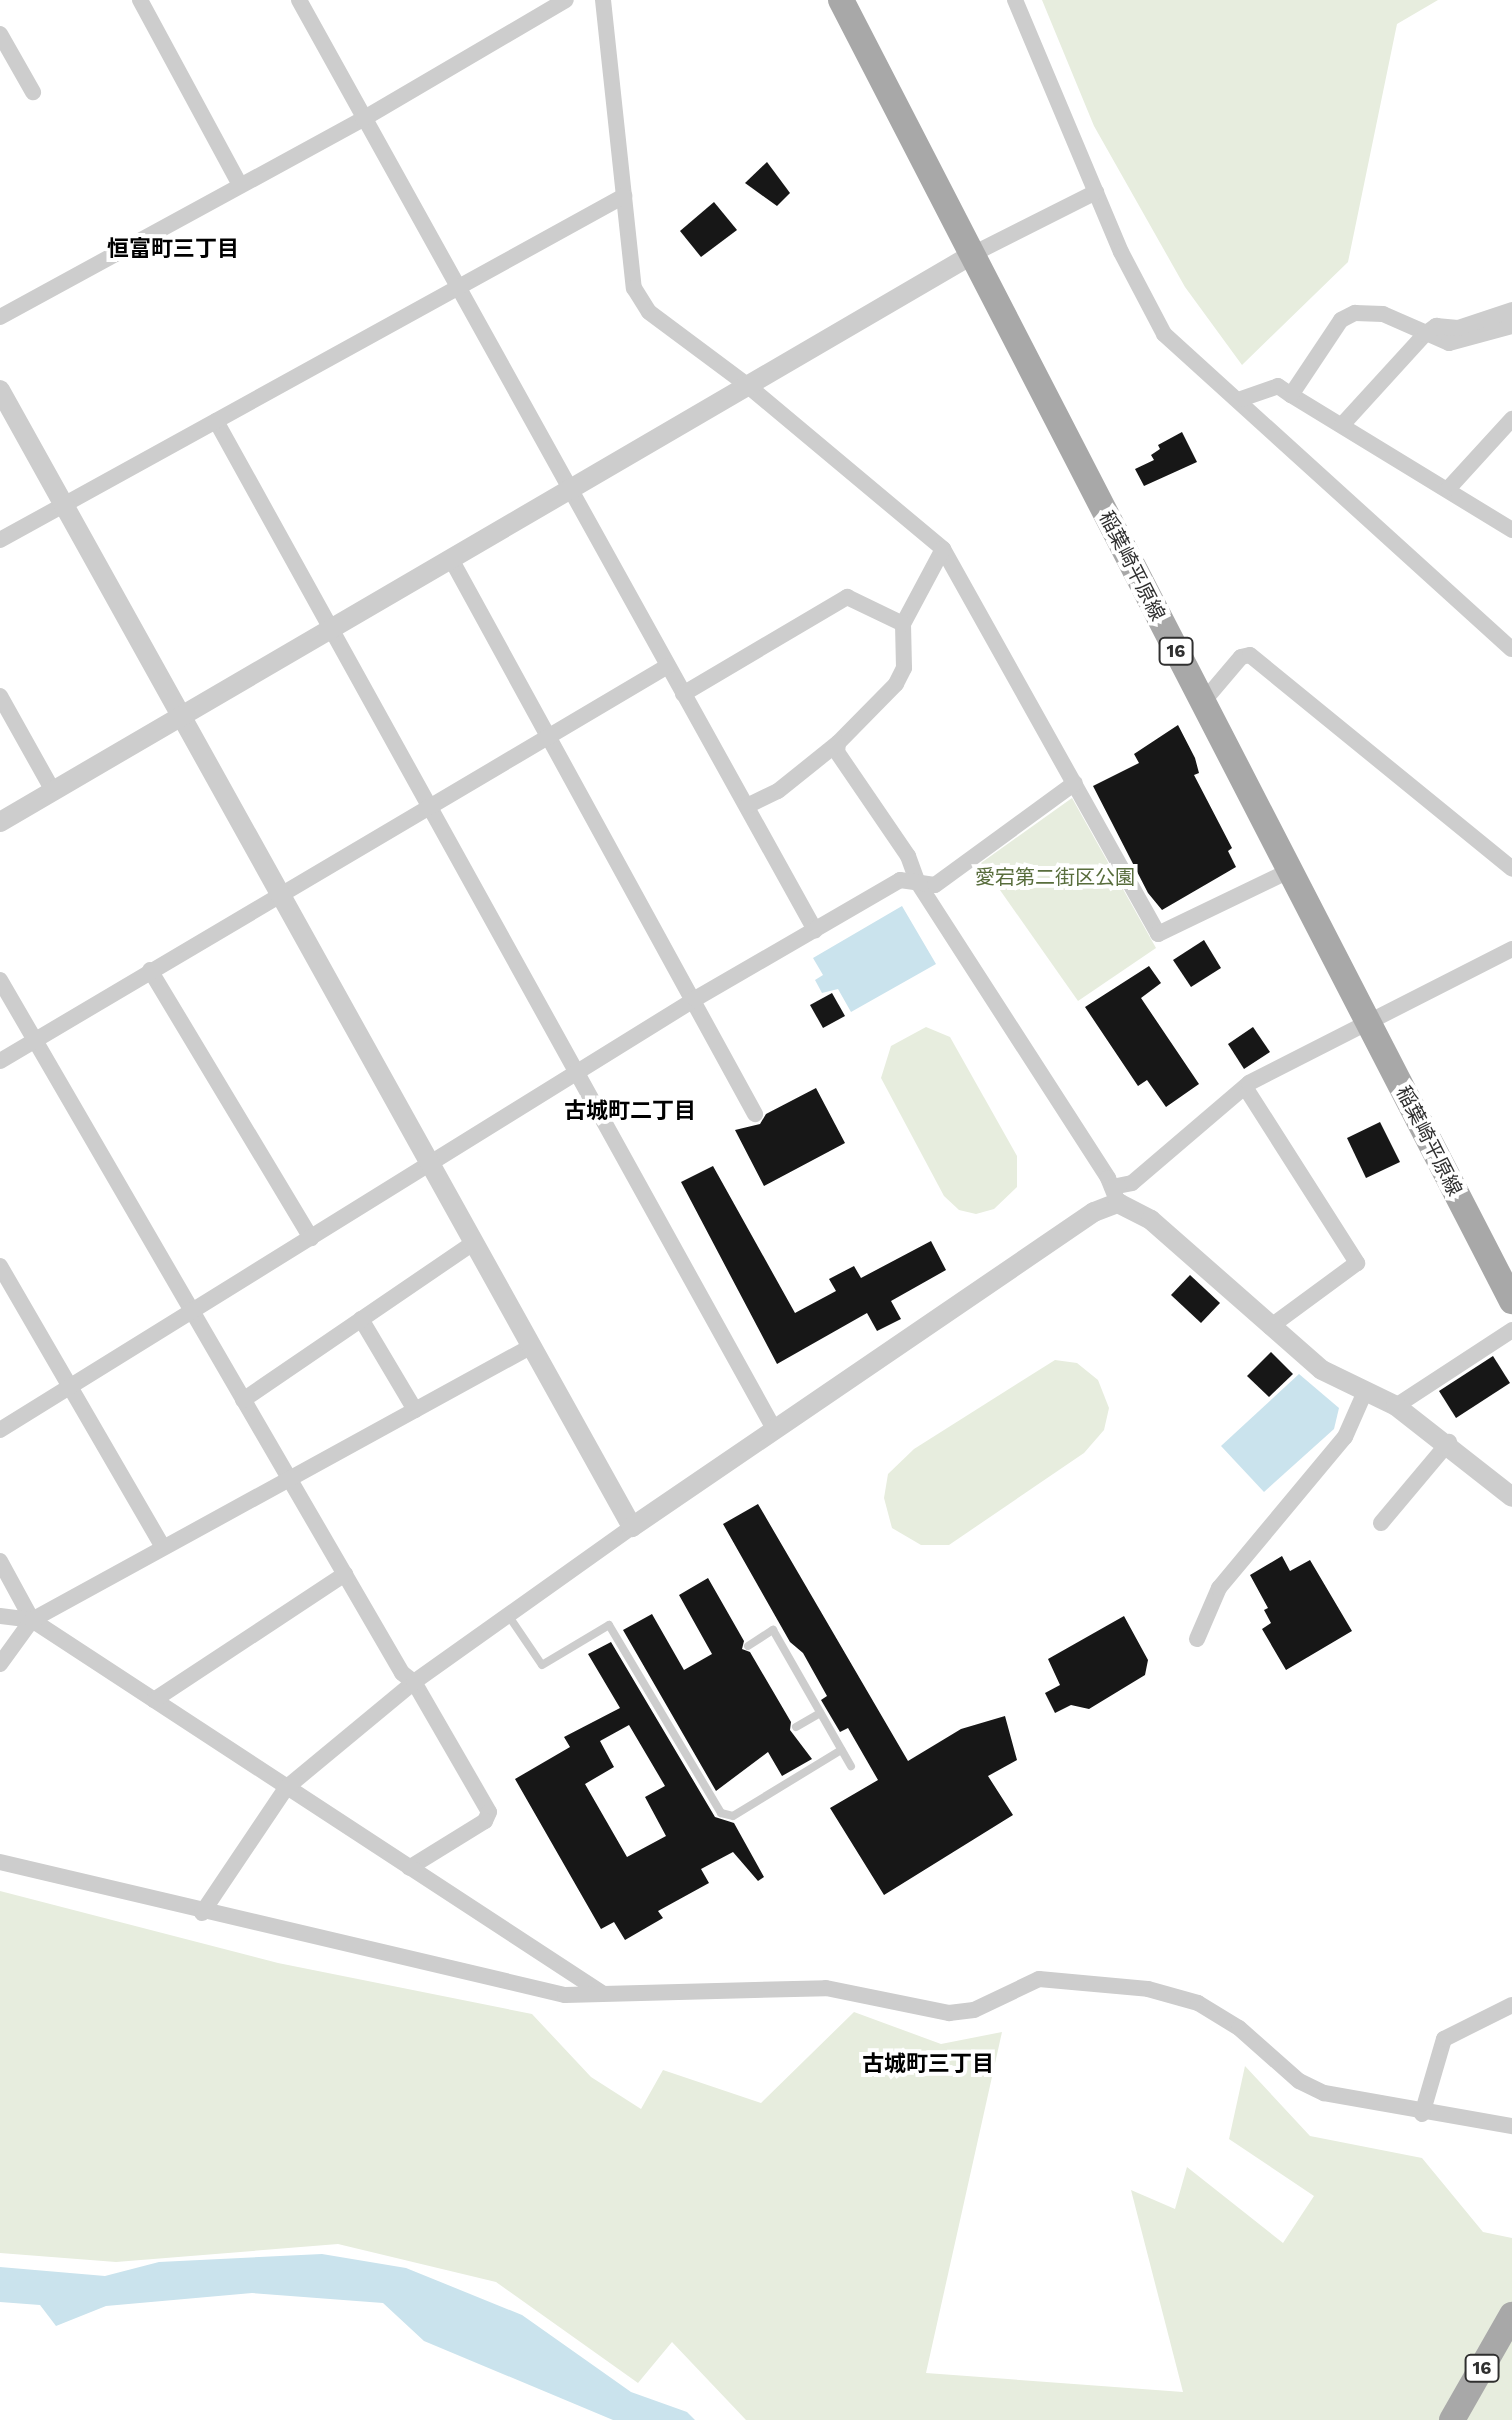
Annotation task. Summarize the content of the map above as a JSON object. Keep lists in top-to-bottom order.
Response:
{
  "streets": {
    "main road": ["稲葉崎平原線", "16"]
  },
  "districts": ["恒富町三丁目", "古城町二丁目", "古城町三丁目"],
  "parks": ["愛宕第二街区公園"]
}
